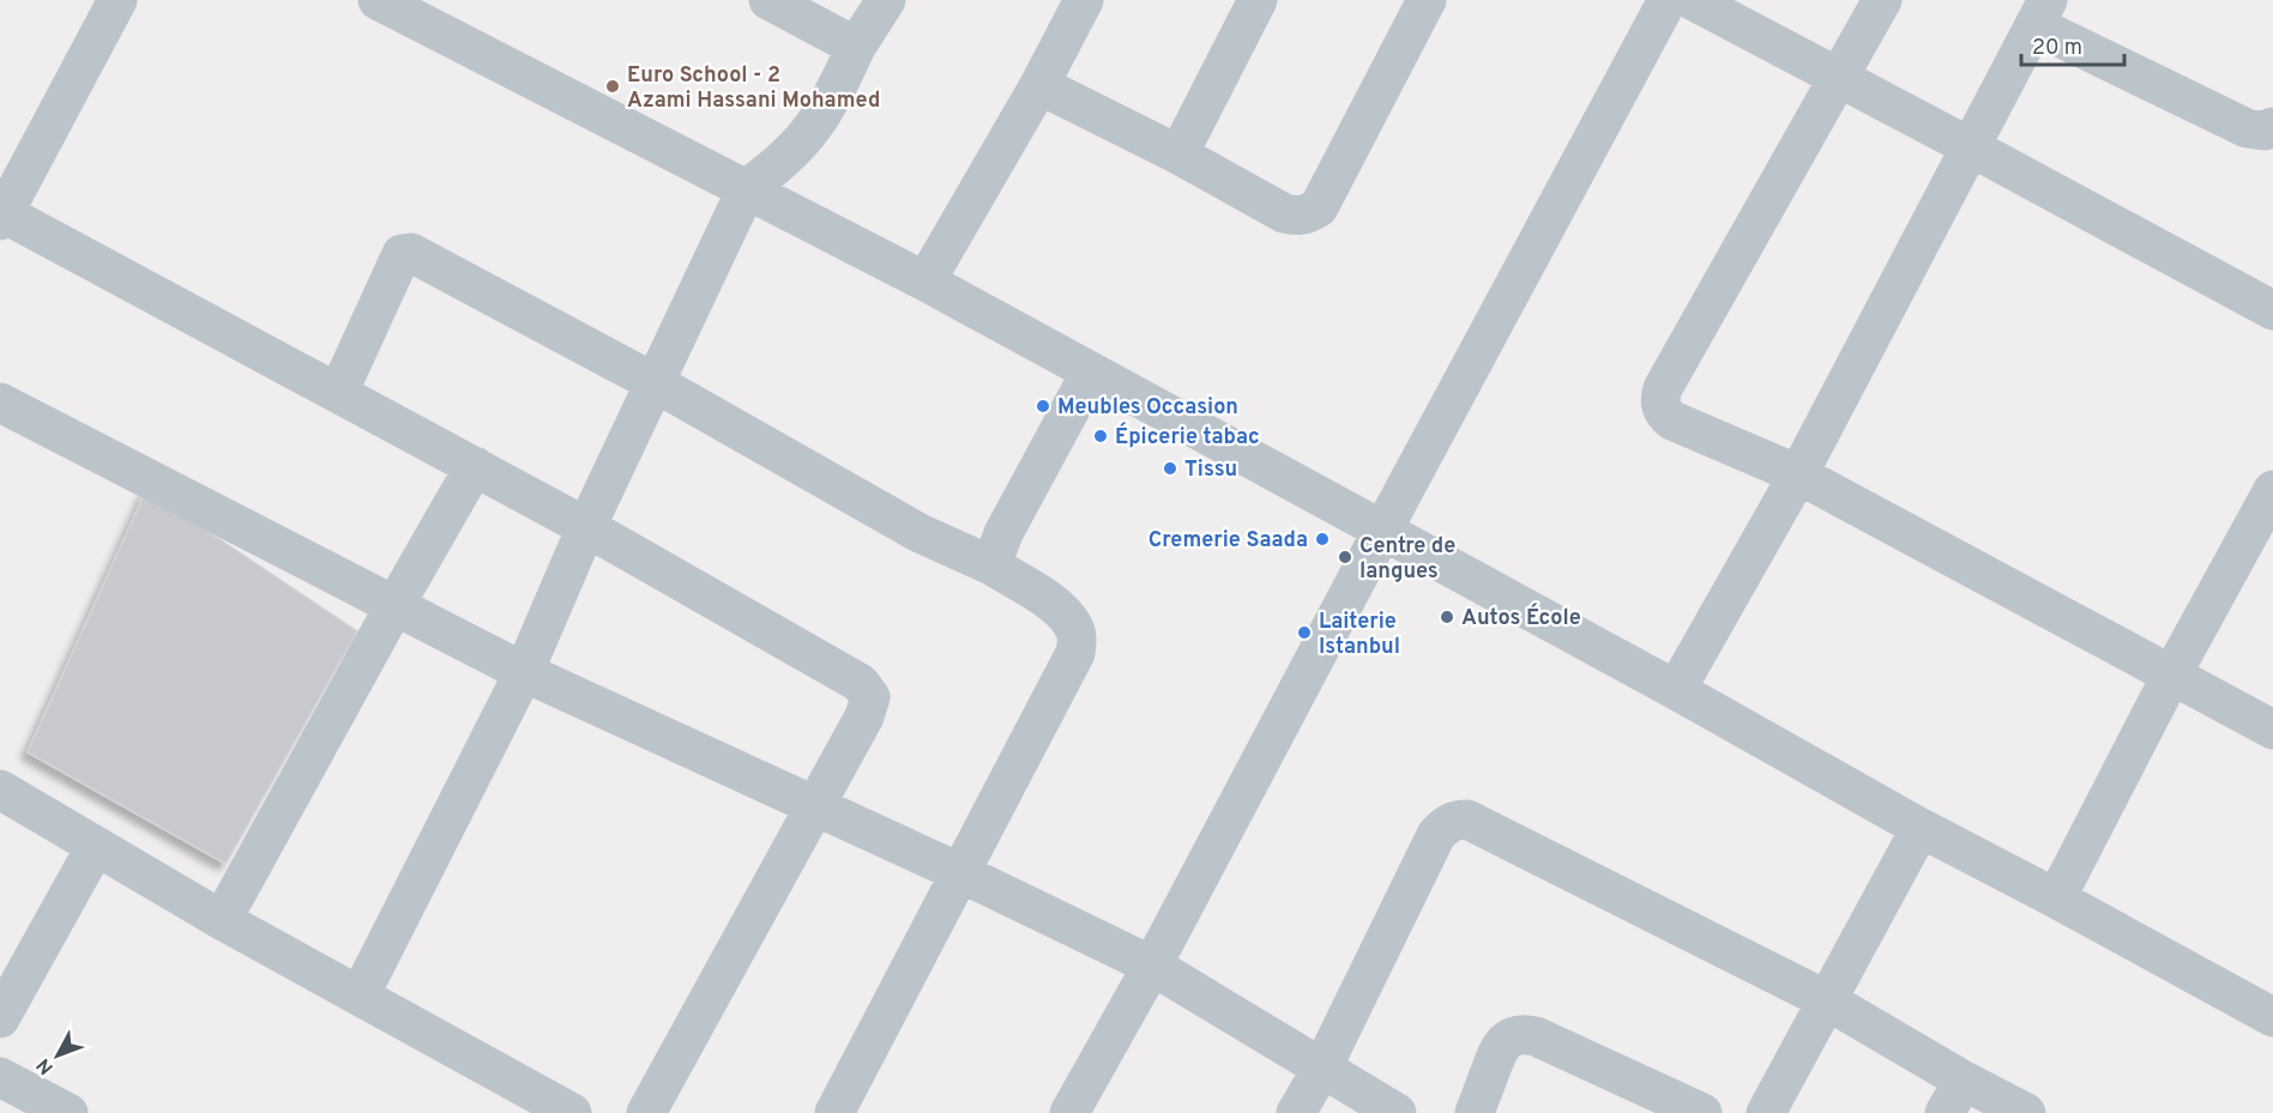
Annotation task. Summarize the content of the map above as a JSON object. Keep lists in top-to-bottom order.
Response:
{
  "places": [
    "Euro School - 2 Azami Hassani Mohamed",
    "Meubles Occasion",
    "Épicerie tabac",
    "Tissu",
    "Cremerie Saada",
    "Centre de langues",
    "Autos École",
    "Laiterie Istanbul"
  ],
  "scale_bar": "20 m",
  "north": "bottom left"
}
